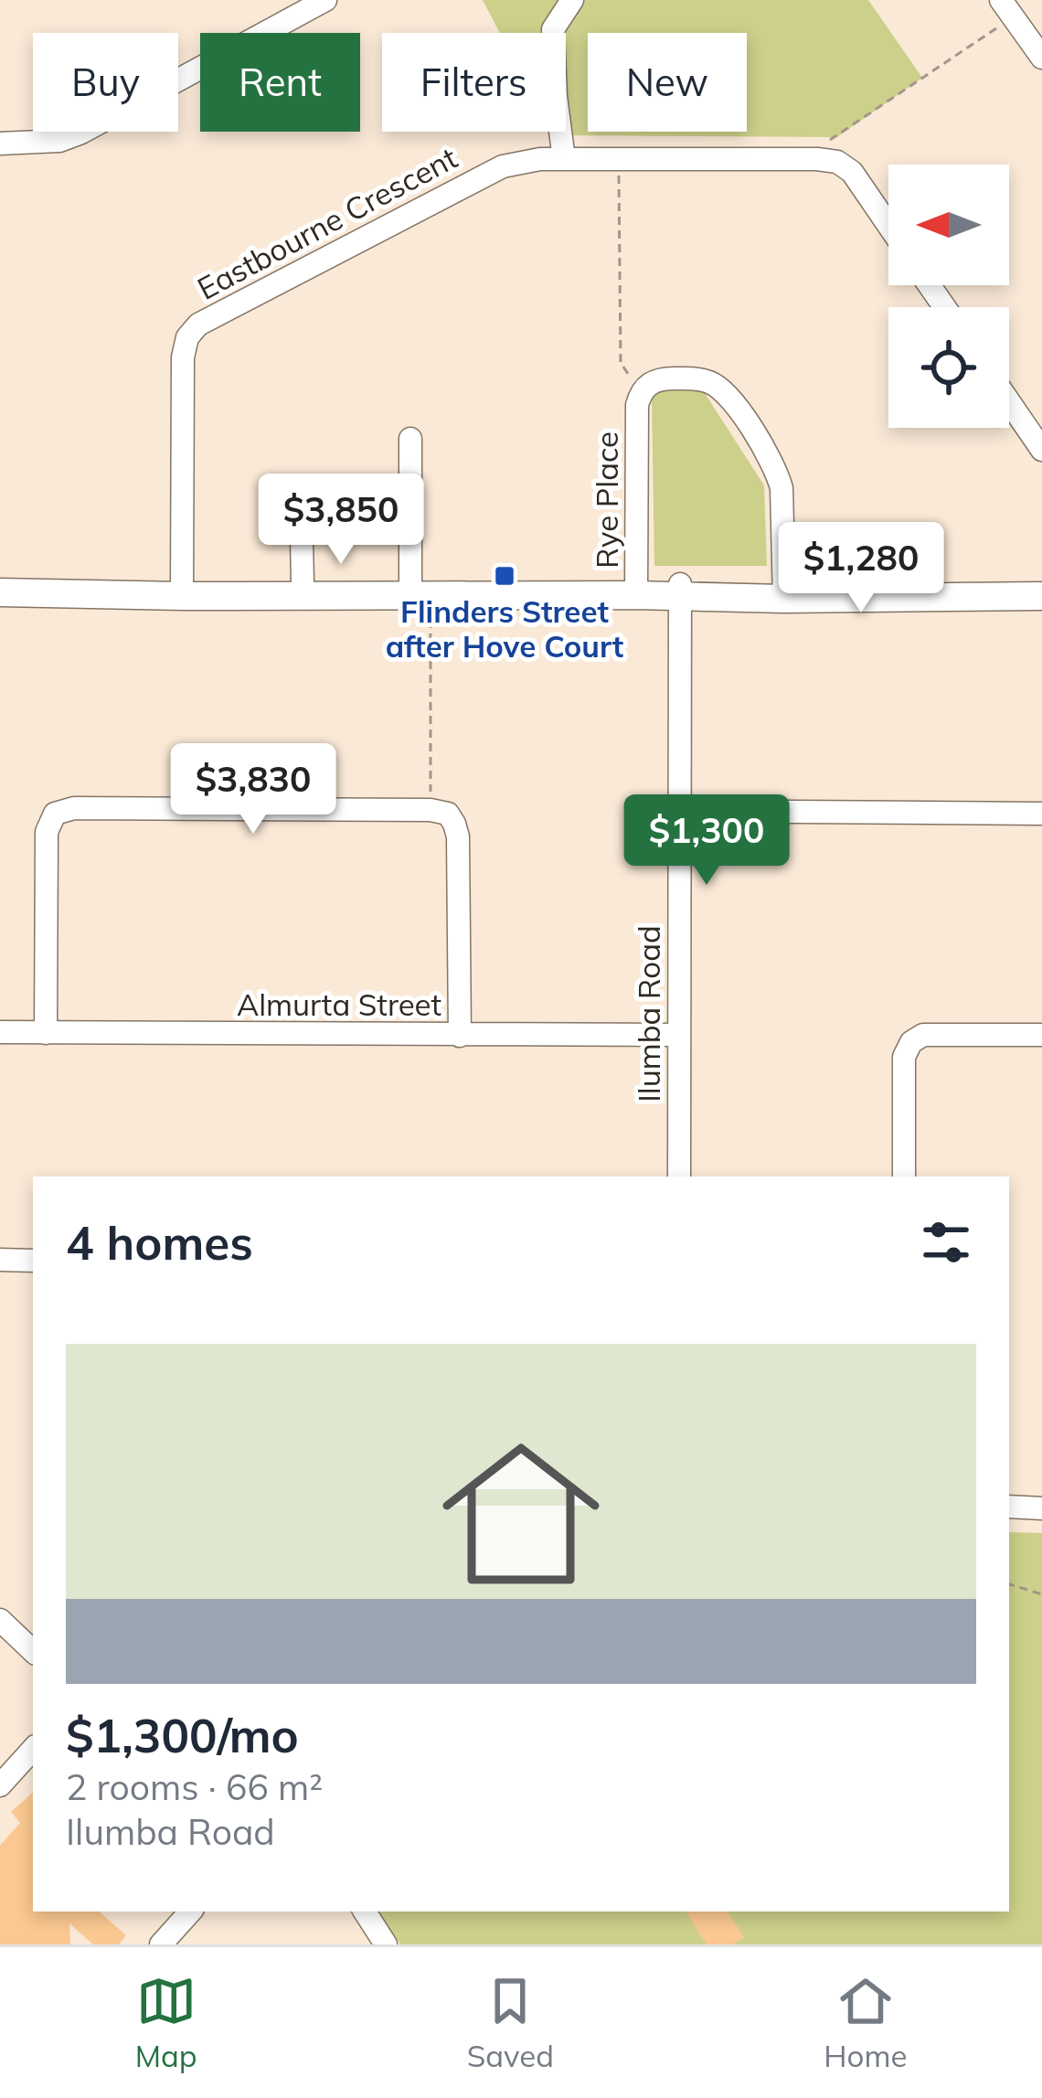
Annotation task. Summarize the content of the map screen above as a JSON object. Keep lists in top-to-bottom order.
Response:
{
  "streets": {
    "street": [
      "Eastbourne Crescent",
      "Rye Place",
      "Almurta Street",
      "Ilumba Road"
    ]
  },
  "crossings": [
    ["Almurta Street", "Ilumba Road"]
  ],
  "places": {
    "transit": ["Flinders Street after Hove Court"]
  },
  "north": "left",
  "page": {
    "chip": [
      "Buy",
      "Rent",
      "Filters",
      "New"
    ],
    "price": [
      "$3,850",
      "$1,280",
      "$3,830",
      "$1,300"
    ],
    "heading": "4 homes",
    "list": [
      {
        "name": "$1,300/mo",
        "note": "2 rooms · 66 m² · Ilumba Road"
      }
    ],
    "tabs": ["Map", "Saved", "Home"]
  }
}
